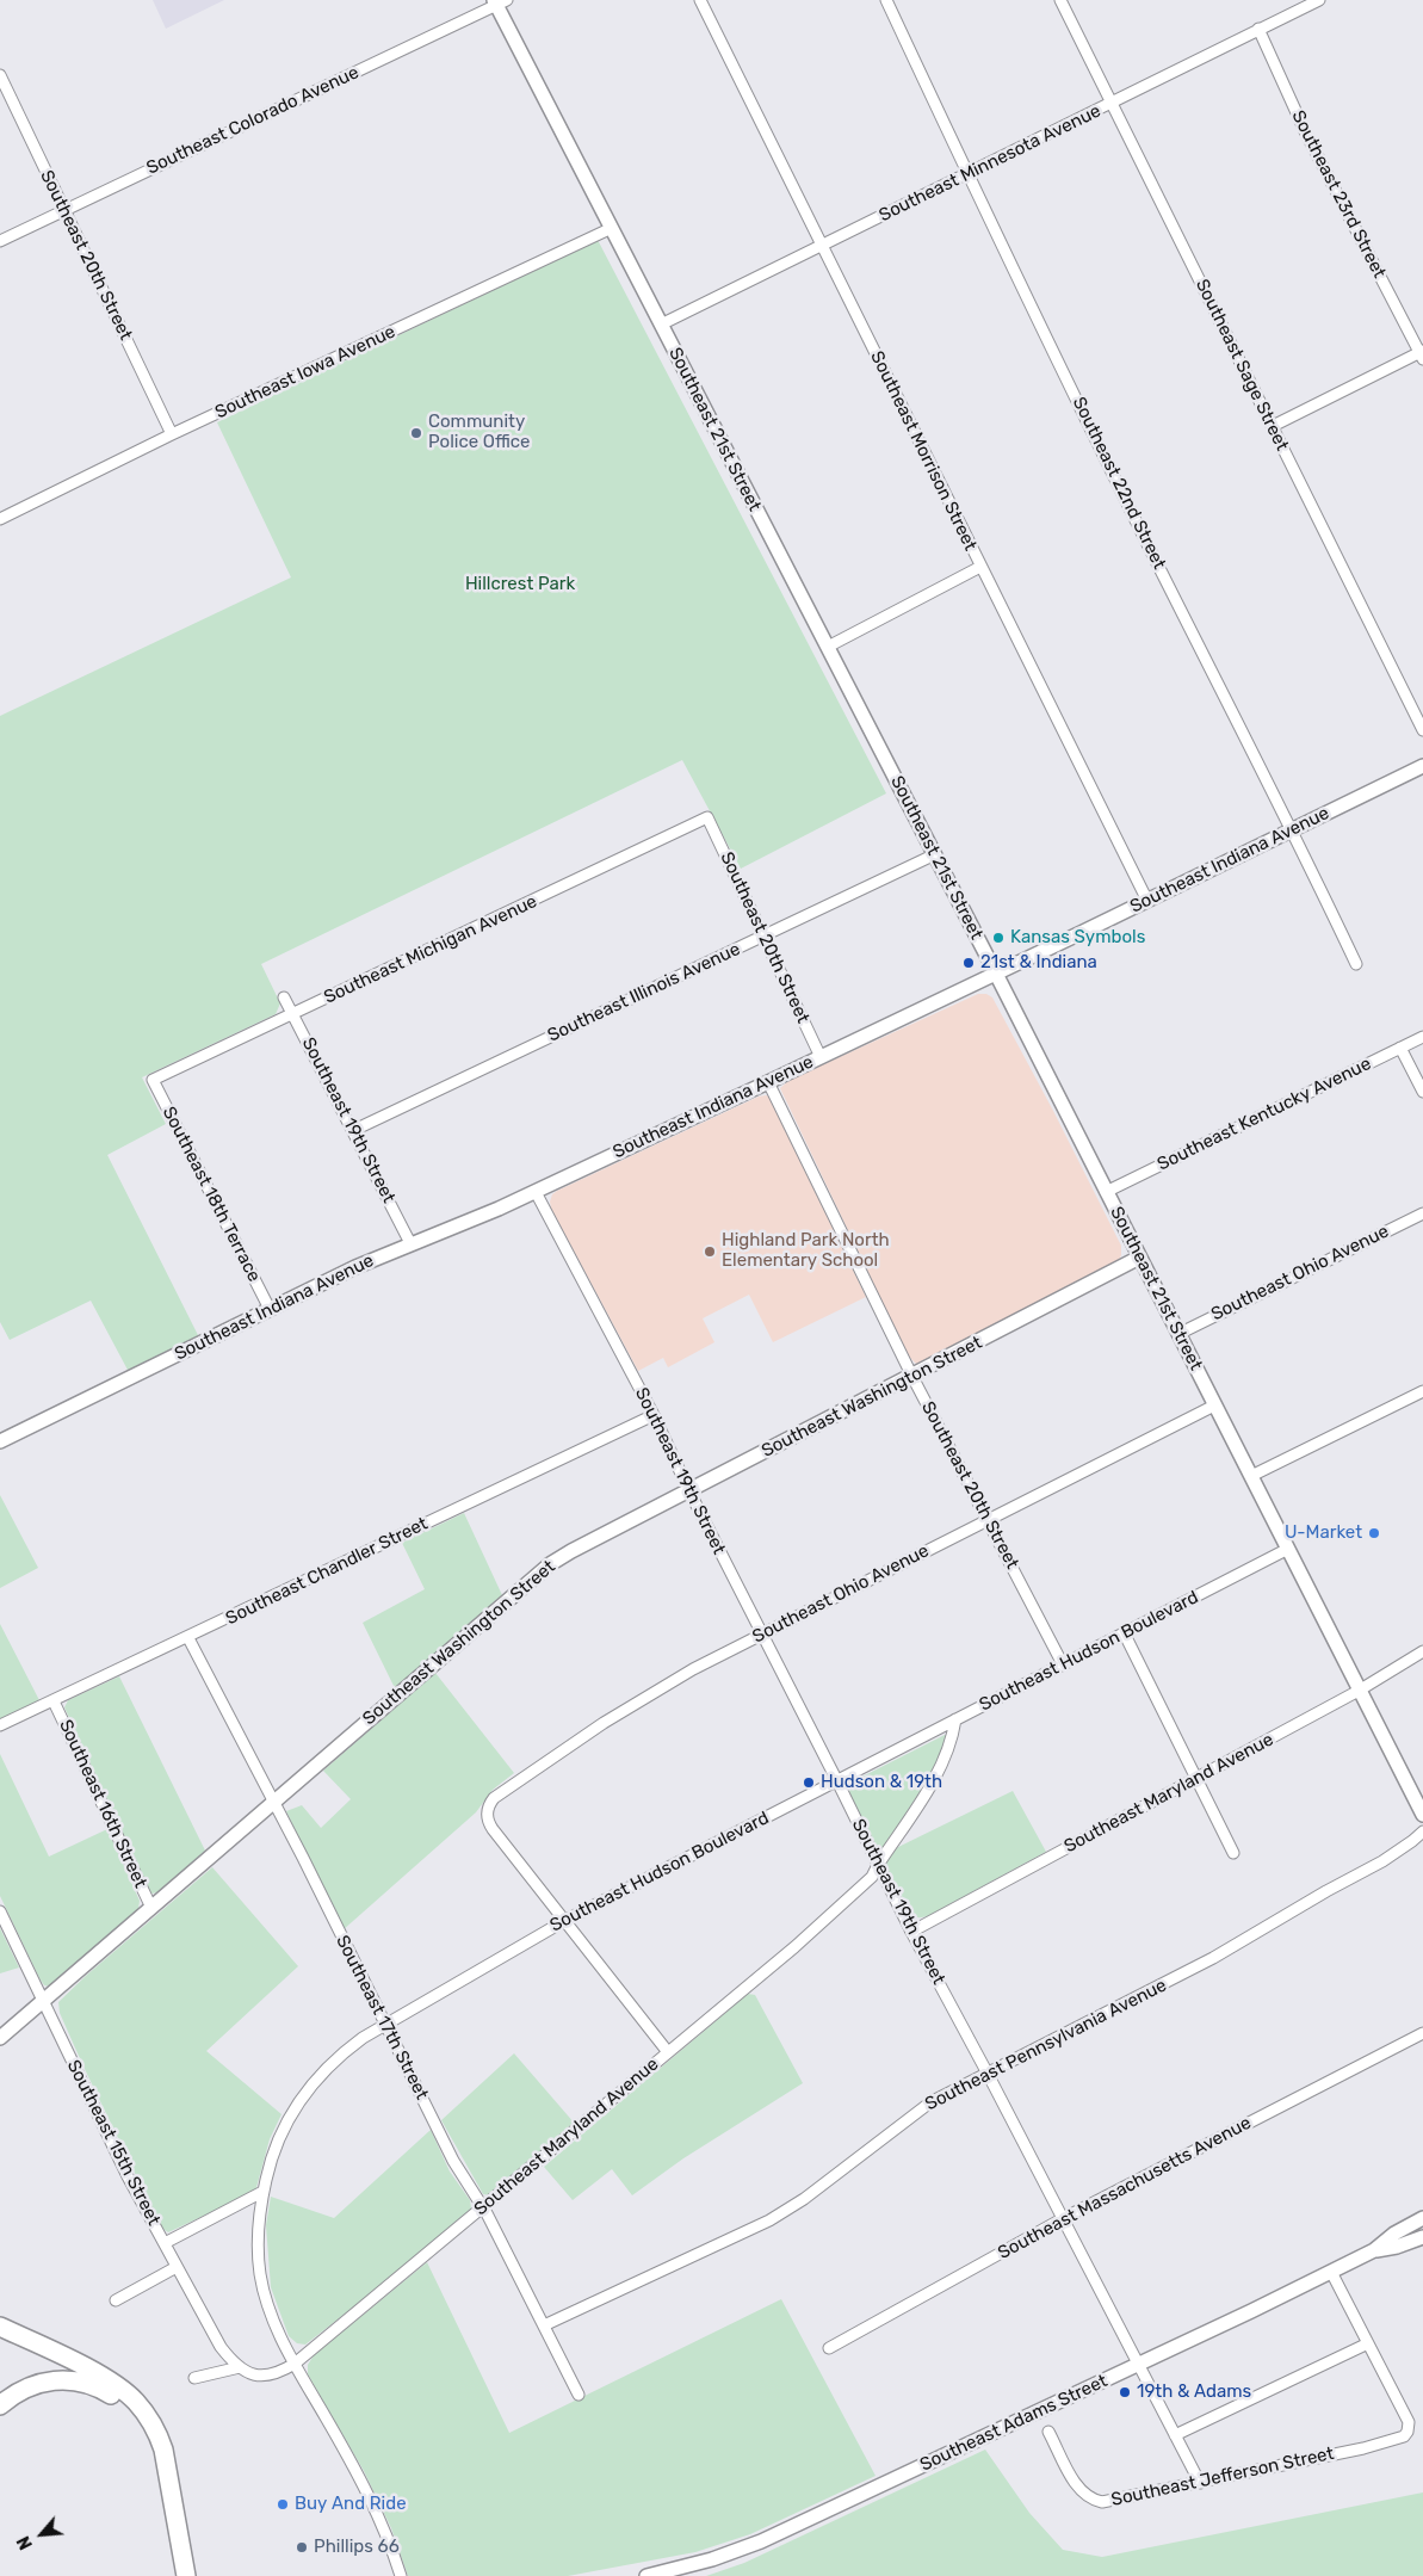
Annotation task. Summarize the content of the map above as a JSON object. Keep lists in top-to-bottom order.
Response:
{
  "streets": {
    "street": [
      "Southeast Colorado Avenue",
      "Southeast Minnesota Avenue",
      "Southeast 23rd Street",
      "Southeast 20th Street",
      "Southeast Sage Street",
      "Southeast Iowa Avenue",
      "Southeast 21st Street",
      "Southeast Morrison Street",
      "Southeast 22nd Street",
      "Southeast Indiana Avenue",
      "Southeast Michigan Avenue",
      "Southeast Illinois Avenue",
      "Southeast Kentucky Avenue",
      "Southeast 19th Street",
      "Southeast 18th Terrace",
      "Southeast Ohio Avenue",
      "Southeast Washington Street",
      "Southeast Chandler Street",
      "Southeast Hudson Boulevard",
      "Southeast Maryland Avenue",
      "Southeast 16th Street",
      "Southeast 17th Street",
      "Southeast Pennsylvania Avenue",
      "Southeast 15th Street",
      "Southeast Massachusetts Avenue",
      "Southeast Adams Street",
      "Southeast Jefferson Street"
    ]
  },
  "crossings": [
    ["Southeast Colorado Avenue", "Southeast 20th Street"],
    ["Southeast Colorado Avenue", "Southeast 21st Street"],
    ["Southeast Minnesota Avenue", "Southeast 23rd Street"],
    ["Southeast Minnesota Avenue", "Southeast Sage Street"],
    ["Southeast Minnesota Avenue", "Southeast 21st Street"],
    ["Southeast Minnesota Avenue", "Southeast Morrison Street"],
    ["Southeast Minnesota Avenue", "Southeast 22nd Street"],
    ["Southeast 20th Street", "Southeast Iowa Avenue"],
    ["Southeast 20th Street", "Southeast Indiana Avenue"],
    ["Southeast 20th Street", "Southeast Michigan Avenue"],
    ["Southeast 20th Street", "Southeast Illinois Avenue"],
    ["Southeast 20th Street", "Southeast Ohio Avenue"],
    ["Southeast 20th Street", "Southeast Washington Street"],
    ["Southeast 20th Street", "Southeast Hudson Boulevard"],
    ["Southeast Iowa Avenue", "Southeast 21st Street"],
    ["Southeast 21st Street", "Southeast Indiana Avenue"],
    ["Southeast 21st Street", "Southeast Illinois Avenue"],
    ["Southeast 21st Street", "Southeast Kentucky Avenue"],
    ["Southeast 21st Street", "Southeast Ohio Avenue"],
    ["Southeast 21st Street", "Southeast Washington Street"],
    ["Southeast 21st Street", "Southeast Hudson Boulevard"],
    ["Southeast 21st Street", "Southeast Maryland Avenue"],
    ["Southeast Morrison Street", "Southeast Indiana Avenue"],
    ["Southeast 22nd Street", "Southeast Indiana Avenue"],
    ["Southeast Indiana Avenue", "Southeast 19th Street"],
    ["Southeast Indiana Avenue", "Southeast 18th Terrace"],
    ["Southeast Michigan Avenue", "Southeast 19th Street"],
    ["Southeast Michigan Avenue", "Southeast 18th Terrace"],
    ["Southeast Illinois Avenue", "Southeast 19th Street"],
    ["Southeast 19th Street", "Southeast Ohio Avenue"],
    ["Southeast 19th Street", "Southeast Washington Street"],
    ["Southeast 19th Street", "Southeast Chandler Street"],
    ["Southeast 19th Street", "Southeast Hudson Boulevard"],
    ["Southeast 19th Street", "Southeast Maryland Avenue"],
    ["Southeast 19th Street", "Southeast Pennsylvania Avenue"],
    ["Southeast 19th Street", "Southeast Massachusetts Avenue"],
    ["Southeast 19th Street", "Southeast Adams Street"],
    ["Southeast 19th Street", "Southeast Jefferson Street"],
    ["Southeast Ohio Avenue", "Southeast Hudson Boulevard"],
    ["Southeast Washington Street", "Southeast 16th Street"],
    ["Southeast Washington Street", "Southeast 17th Street"],
    ["Southeast Washington Street", "Southeast 15th Street"],
    ["Southeast Chandler Street", "Southeast 16th Street"],
    ["Southeast Chandler Street", "Southeast 17th Street"],
    ["Southeast Hudson Boulevard", "Southeast Maryland Avenue"],
    ["Southeast Hudson Boulevard", "Southeast 17th Street"],
    ["Southeast Maryland Avenue", "Southeast 17th Street"],
    ["Southeast Maryland Avenue", "Southeast 15th Street"],
    ["Southeast 17th Street", "Southeast Pennsylvania Avenue"]
  ],
  "parks": ["Hillcrest Park"],
  "places": [
    "Community Police Office",
    "Kansas Symbols",
    "21st & Indiana",
    "Highland Park North Elementary School",
    "U-Market",
    "Hudson & 19th",
    "19th & Adams",
    "Buy And Ride",
    "Phillips 66"
  ],
  "north": "bottom left"
}
